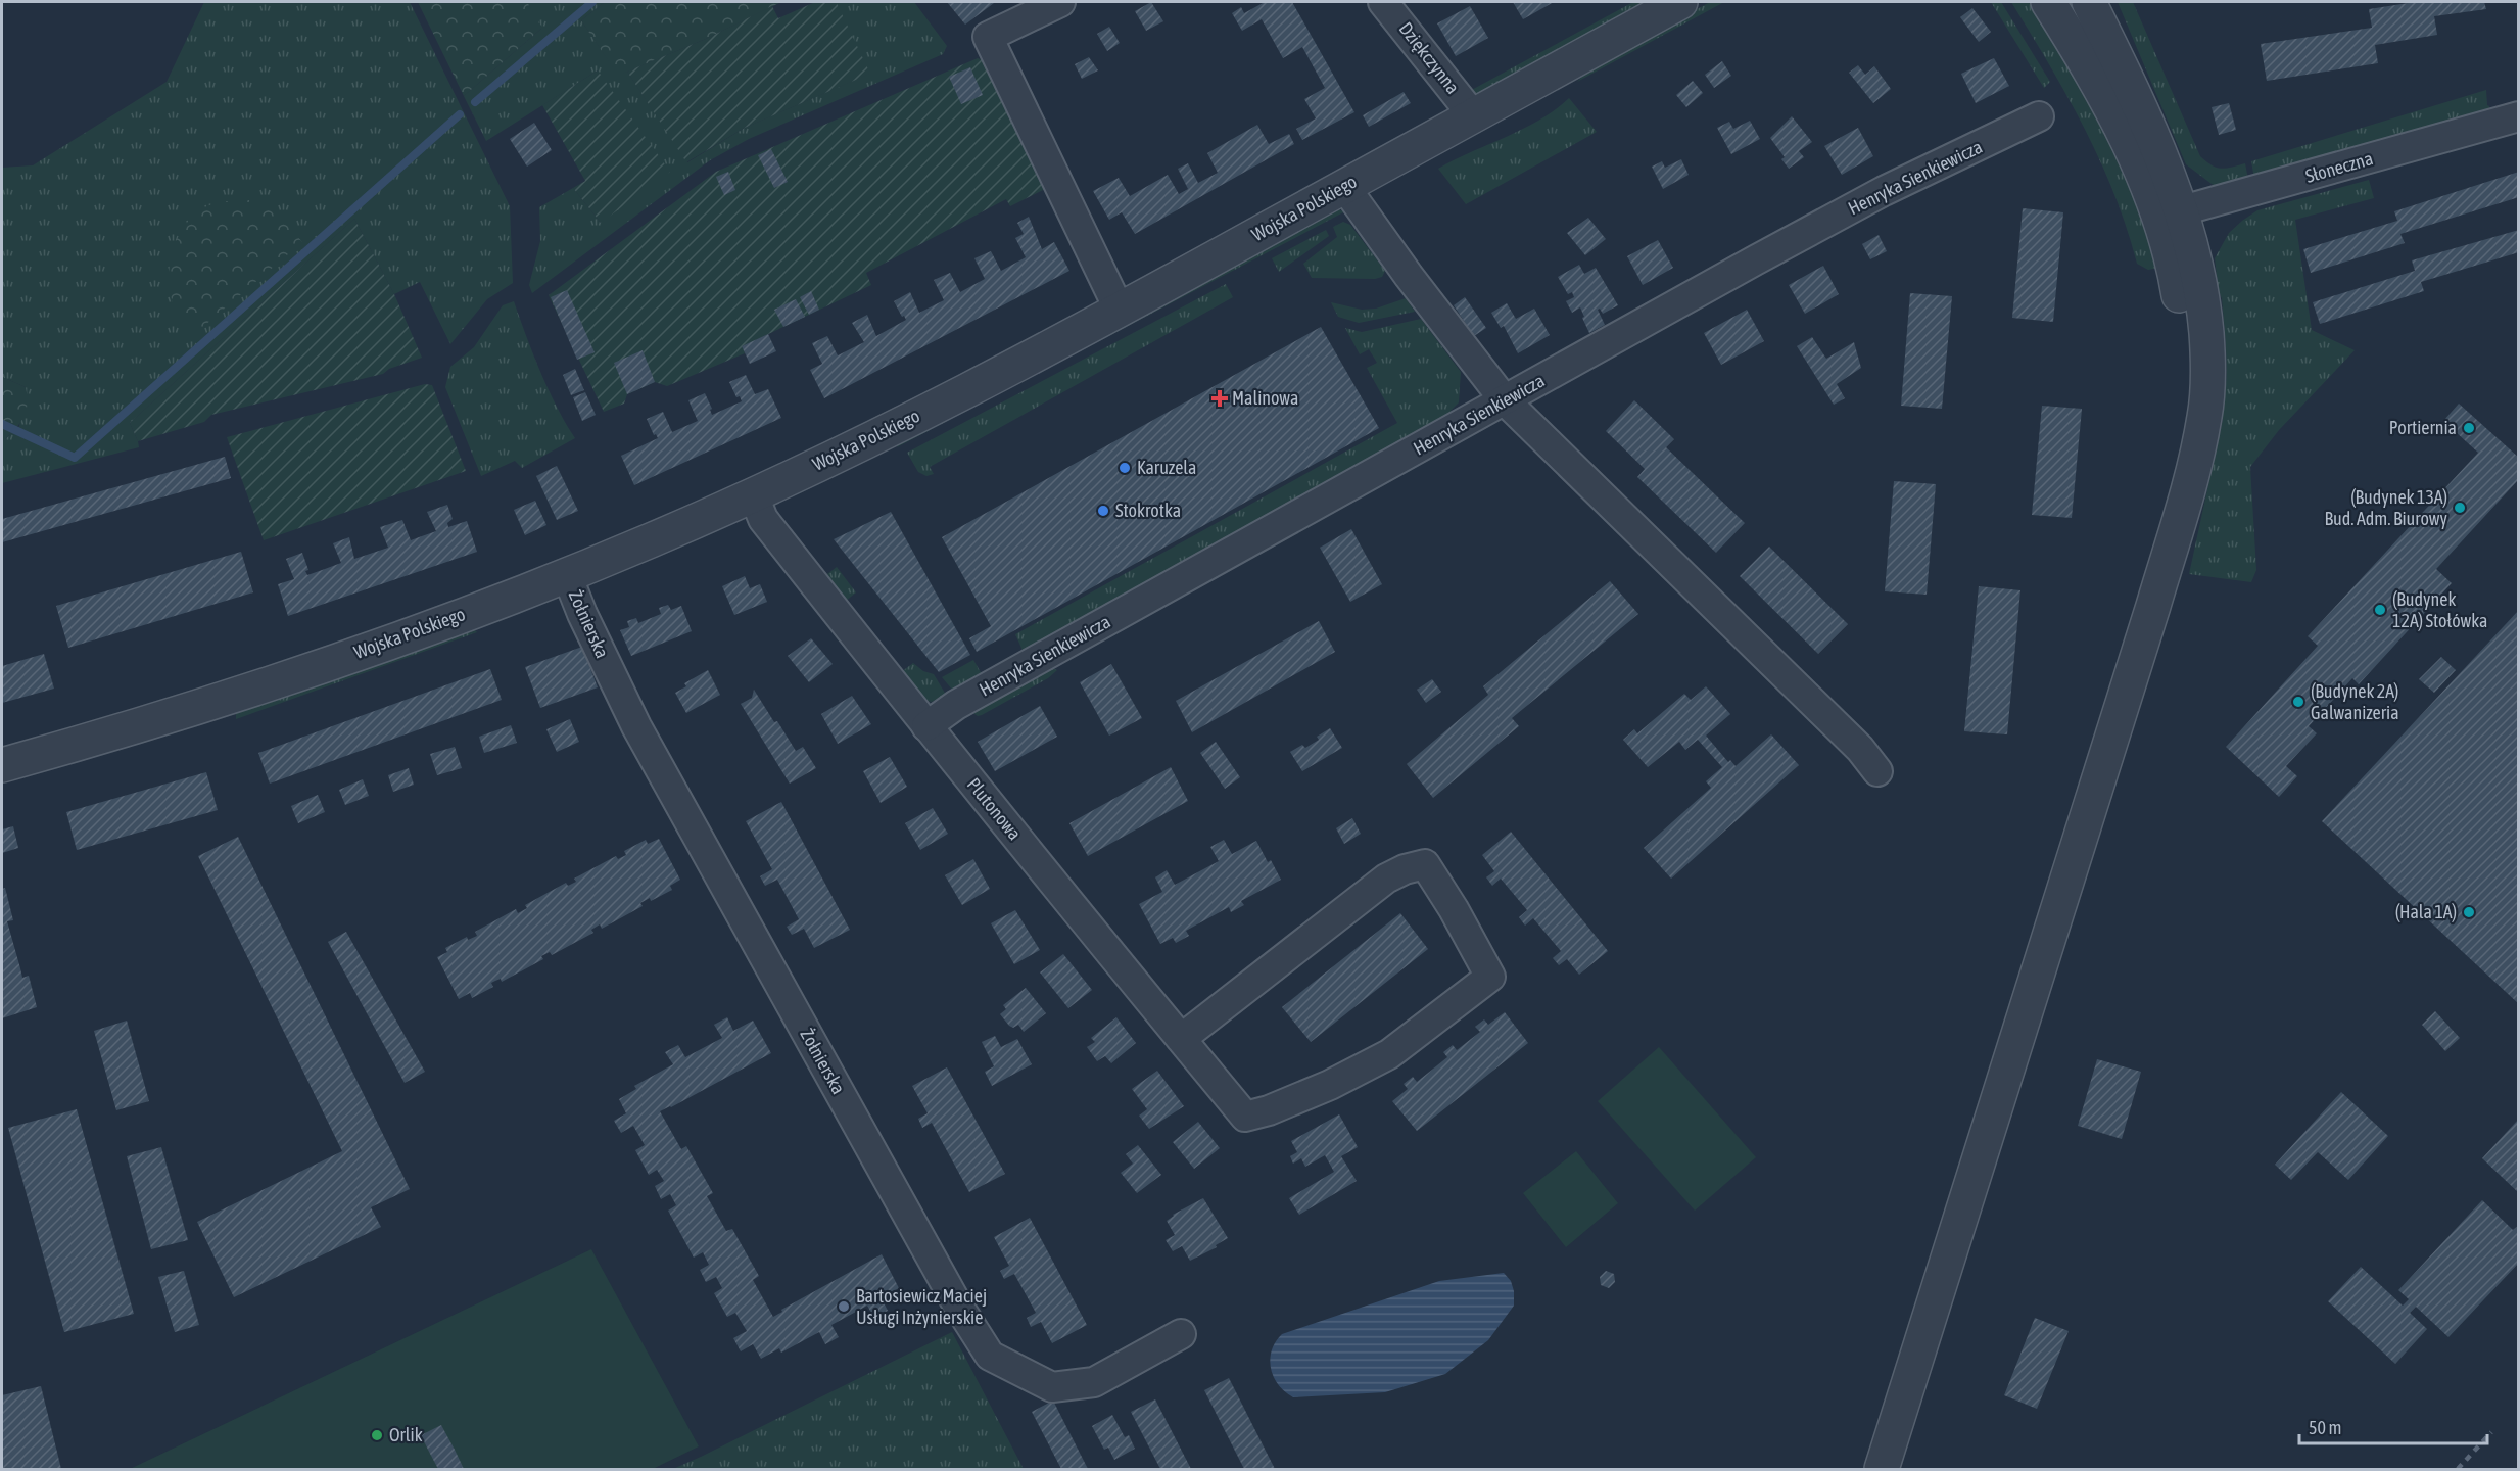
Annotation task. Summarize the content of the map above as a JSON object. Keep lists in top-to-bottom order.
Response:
{
  "streets": {
    "street": [
      "Dziękczynna",
      "Słoneczna",
      "Henryka Sienkiewicza",
      "Wojska Polskiego",
      "Żołnierska",
      "Plutonowa"
    ]
  },
  "crossings": [
    ["Dziękczynna", "Wojska Polskiego"],
    ["Henryka Sienkiewicza", "Plutonowa"],
    ["Wojska Polskiego", "Żołnierska"],
    ["Wojska Polskiego", "Plutonowa"]
  ],
  "places": {
    "health": ["Malinowa"],
    "other": [
      "Portiernia",
      "Karuzela",
      "(Budynek 13A) Bud. Adm. Biurowy",
      "Stokrotka",
      "(Budynek 12A) Stołówka",
      "(Budynek 2A) Galwanizeria",
      "(Hala 1A)",
      "Bartosiewicz Maciej Usługi Inżynierskie",
      "Orlik"
    ]
  },
  "scale_bar": "50 m"
}
